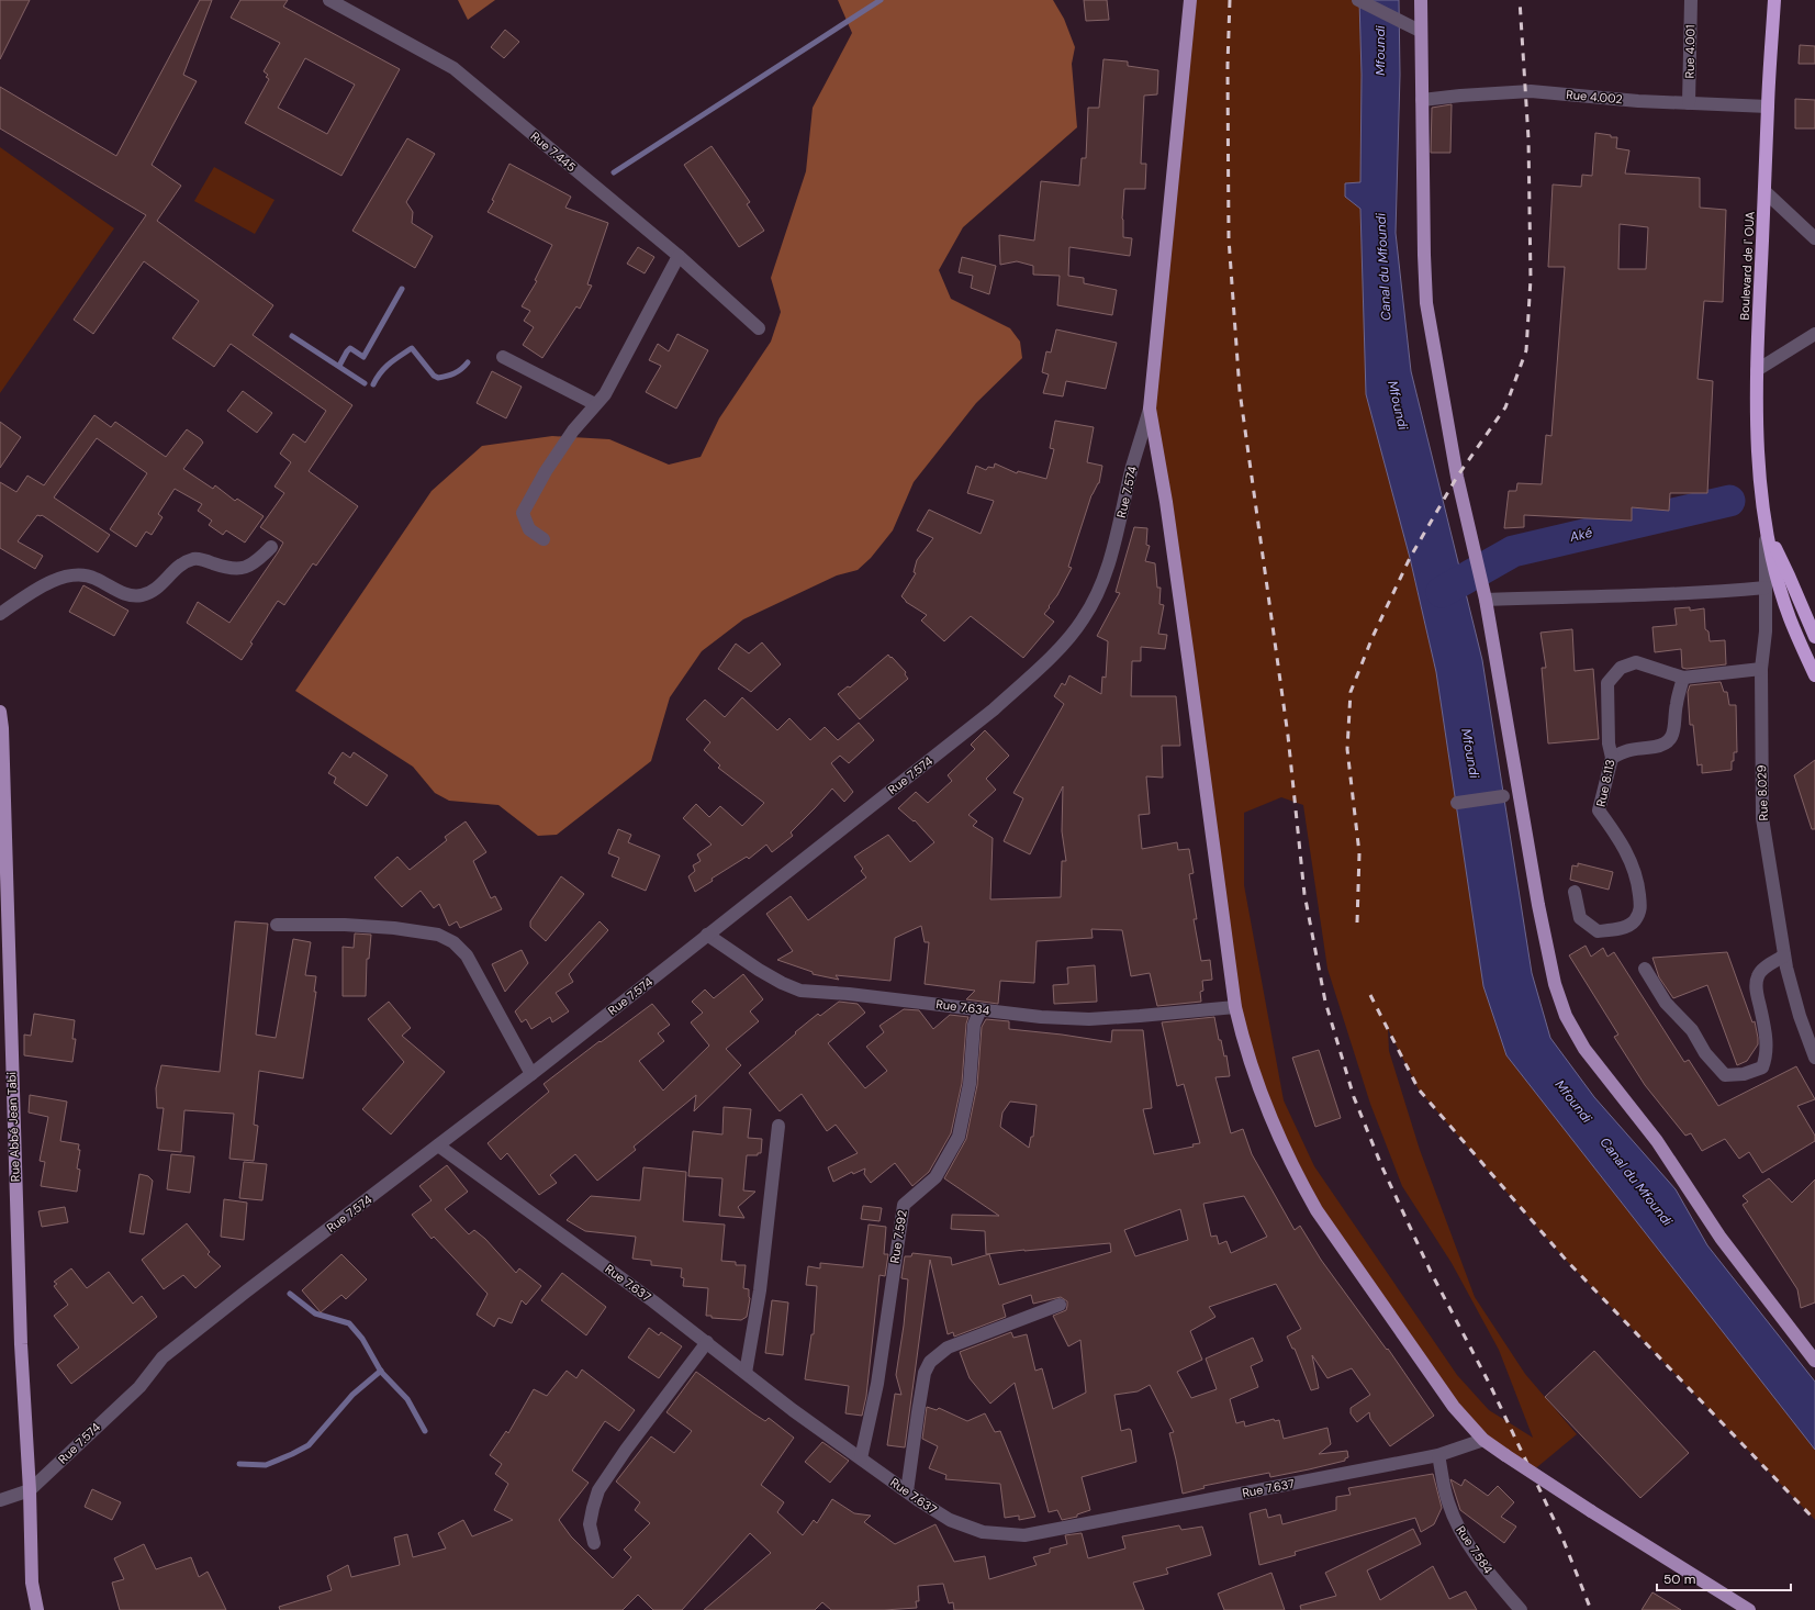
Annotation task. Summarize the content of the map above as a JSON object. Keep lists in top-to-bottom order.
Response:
{
  "streets": {
    "highway": ["Boulevard de l' OUA"],
    "main road": ["Rue Abbé Jean Tabi"],
    "street": [
      "Rue 4.001",
      "Rue 4.002",
      "Rue 7.445",
      "Rue 7.574",
      "Rue 8.113",
      "Rue 8.029",
      "Rue 7.634",
      "Rue 7.592",
      "Rue 7.637",
      "Rue 7.584"
    ]
  },
  "crossings": [
    ["Rue 4.001", "Rue 4.002"],
    ["Rue 4.002", "Boulevard de l' OUA"],
    ["Boulevard de l' OUA", "Rue 8.029"],
    ["Rue 7.574", "Rue 7.634"],
    ["Rue 7.574", "Rue Abbé Jean Tabi"],
    ["Rue 7.574", "Rue 7.637"],
    ["Rue 8.113", "Rue 8.029"],
    ["Rue 7.634", "Rue 7.592"],
    ["Rue 7.592", "Rue 7.637"],
    ["Rue 7.637", "Rue 7.584"]
  ],
  "water": ["Mfoundi", "Canal du Mfoundi", "Aké"],
  "scale_bar": "50 m"
}
